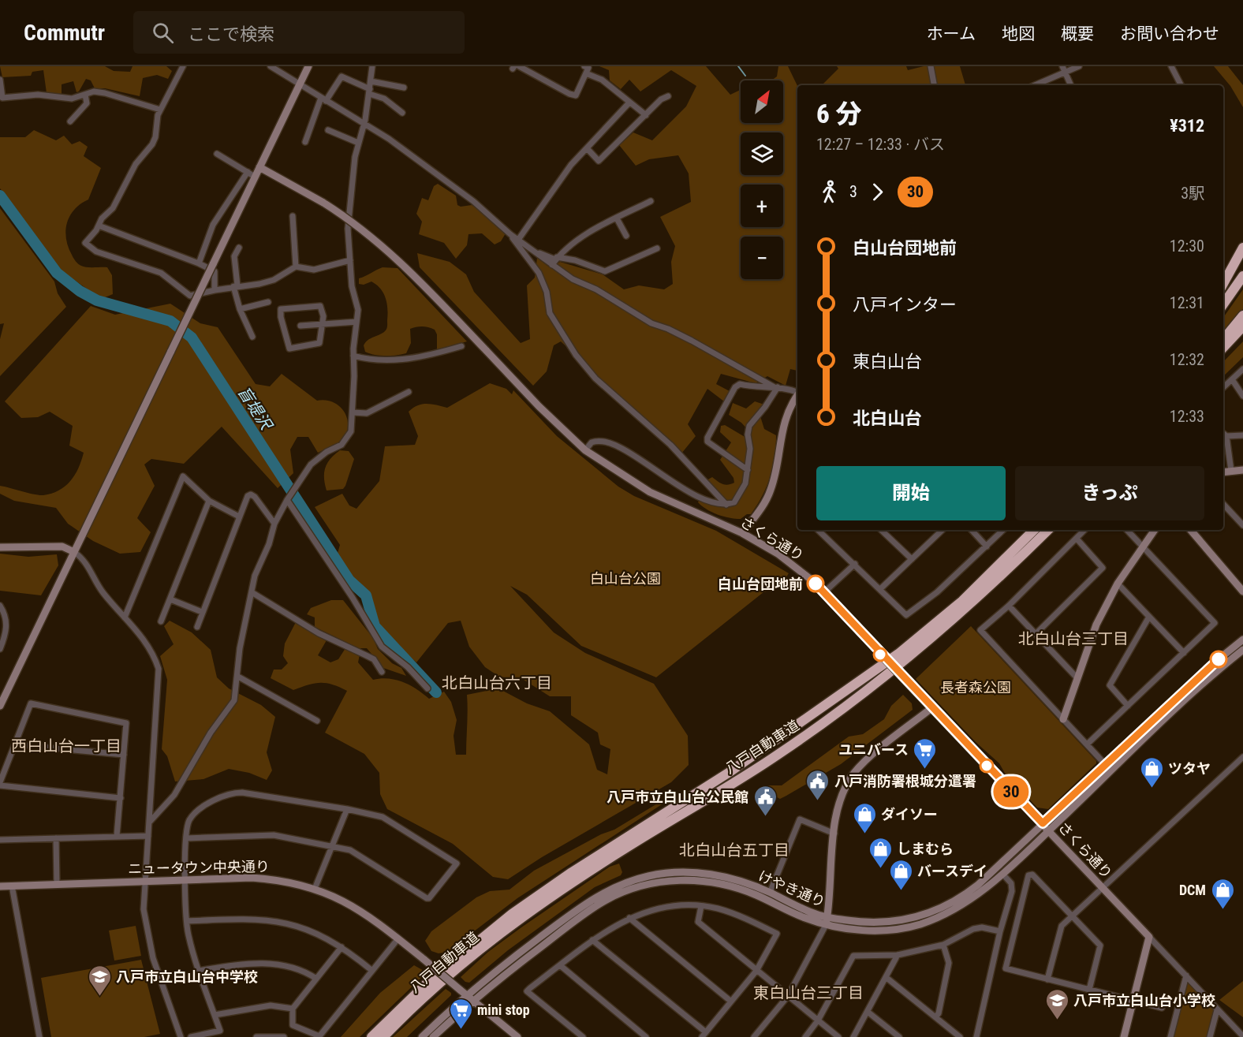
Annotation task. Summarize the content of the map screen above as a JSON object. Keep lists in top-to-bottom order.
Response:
{
  "streets": {
    "highway": ["八戸自動車道"],
    "street": ["さくら通り", "ニュータウン中央通り", "けやき通り"]
  },
  "crossings": [
    ["さくら通り", "けやき通り"],
    ["ニュータウン中央通り", "けやき通り"]
  ],
  "districts": [
    "北白山台三丁目",
    "北白山台六丁目",
    "西白山台一丁目",
    "北白山台五丁目",
    "東白山台三丁目"
  ],
  "water": ["盲堤沢"],
  "parks": ["白山台公園", "長者森公園"],
  "places": {
    "other": ["白山台団地前"],
    "supermarket": ["ユニバース", "mini stop"],
    "shop": [
      "ツタヤ",
      "ダイソー",
      "しまむら",
      "バースデイ",
      "DCM"
    ],
    "public building": ["八戸消防署根城分遣署", "八戸市立白山台公民館"],
    "school or university": ["八戸市立白山台中学校", "八戸市立白山台小学校"]
  },
  "lines": ["bus line 30"],
  "north": "top right",
  "page": {
    "header": "Commutr",
    "search": "ここで検索",
    "nav": [
      "ホーム",
      "地図",
      "概要",
      "お問い合わせ"
    ],
    "on_map": "30",
    "map_buttons": ["+", "−"],
    "heading": ["6 分", "12:27 – 12:33 · バス", "¥312"],
    "legs": ["3", "30", "3駅"],
    "list": [
      {
        "name": "白山台団地前",
        "value": "12:30"
      },
      {
        "name": "八戸インター",
        "value": "12:31"
      },
      {
        "name": "東白山台",
        "value": "12:32"
      },
      {
        "name": "北白山台",
        "value": "12:33"
      }
    ],
    "buttons": ["開始", "きっぷ"]
  }
}
